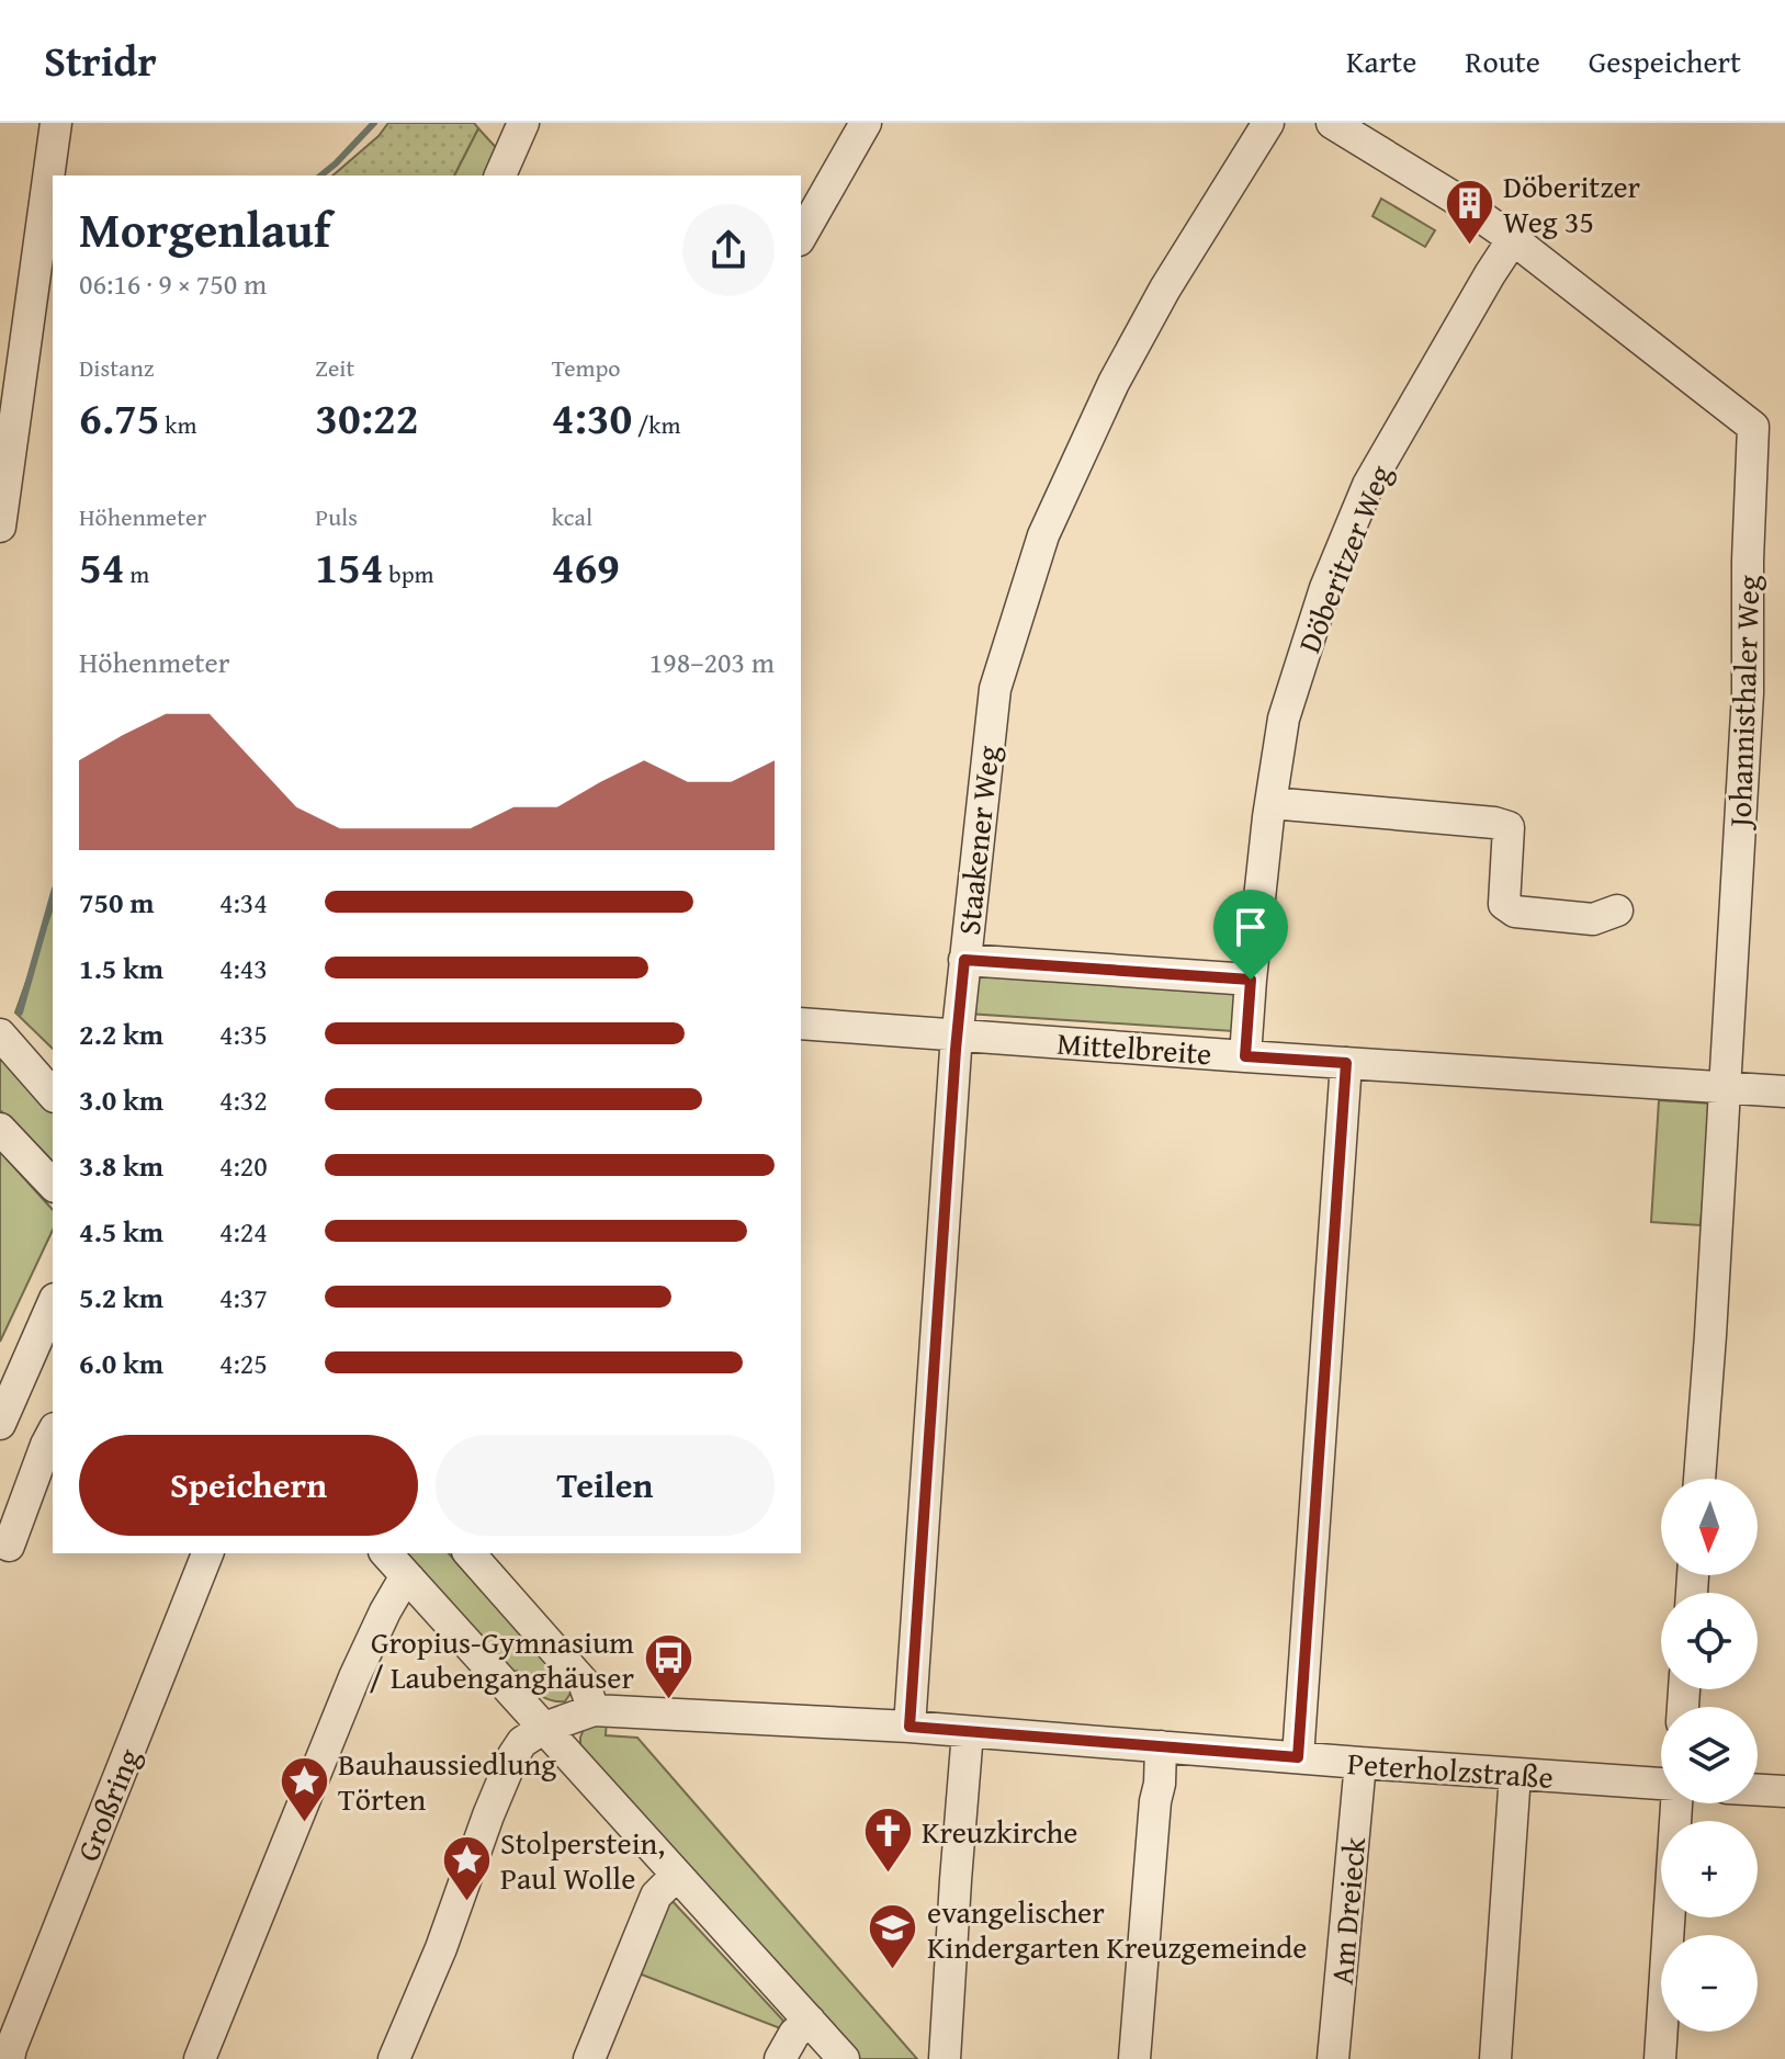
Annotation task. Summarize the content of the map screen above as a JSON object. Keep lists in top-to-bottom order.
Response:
{
  "streets": {
    "street": [
      "Döberitzer Weg",
      "Johannisthaler Weg",
      "Staakener Weg",
      "Mittelbreite",
      "Peterholzstraße",
      "Großring",
      "Am Dreieck"
    ]
  },
  "crossings": [
    ["Döberitzer Weg", "Johannisthaler Weg"],
    ["Döberitzer Weg", "Mittelbreite"],
    ["Johannisthaler Weg", "Mittelbreite"],
    ["Staakener Weg", "Mittelbreite"],
    ["Staakener Weg", "Peterholzstraße"],
    ["Peterholzstraße", "Am Dreieck"]
  ],
  "places": {
    "building": ["Döberitzer Weg 35"],
    "bus stop": ["Gropius-Gymnasium / Laubenganghäuser"],
    "place": ["Bauhaussiedlung Törten", "Stolperstein, Paul Wolle"],
    "church": ["Kreuzkirche"],
    "school or university": ["evangelischer Kindergarten Kreuzgemeinde"]
  },
  "north": "bottom",
  "page": {
    "header": "Stridr",
    "nav": ["Karte", "Route", "Gespeichert"],
    "heading": ["Morgenlauf", "06:16 · 9 × 750 m"],
    "stats": [
      ["Distanz", "6.75 km"],
      ["Zeit", "30:22"],
      ["Tempo", "4:30 /km"],
      ["Höhenmeter", "54 m"],
      ["Puls", "154 bpm"],
      ["kcal", "469"]
    ],
    "chart": ["Höhenmeter", "198–203 m"],
    "list": [
      {
        "name": "750 m",
        "note": "4:34"
      },
      {
        "name": "1.5 km",
        "note": "4:43"
      },
      {
        "name": "2.2 km",
        "note": "4:35"
      },
      {
        "name": "3.0 km",
        "note": "4:32"
      },
      {
        "name": "3.8 km",
        "note": "4:20"
      },
      {
        "name": "4.5 km",
        "note": "4:24"
      },
      {
        "name": "5.2 km",
        "note": "4:37"
      },
      {
        "name": "6.0 km",
        "note": "4:25"
      }
    ],
    "buttons": ["Speichern", "Teilen"],
    "map_buttons": ["+", "−"]
  }
}
